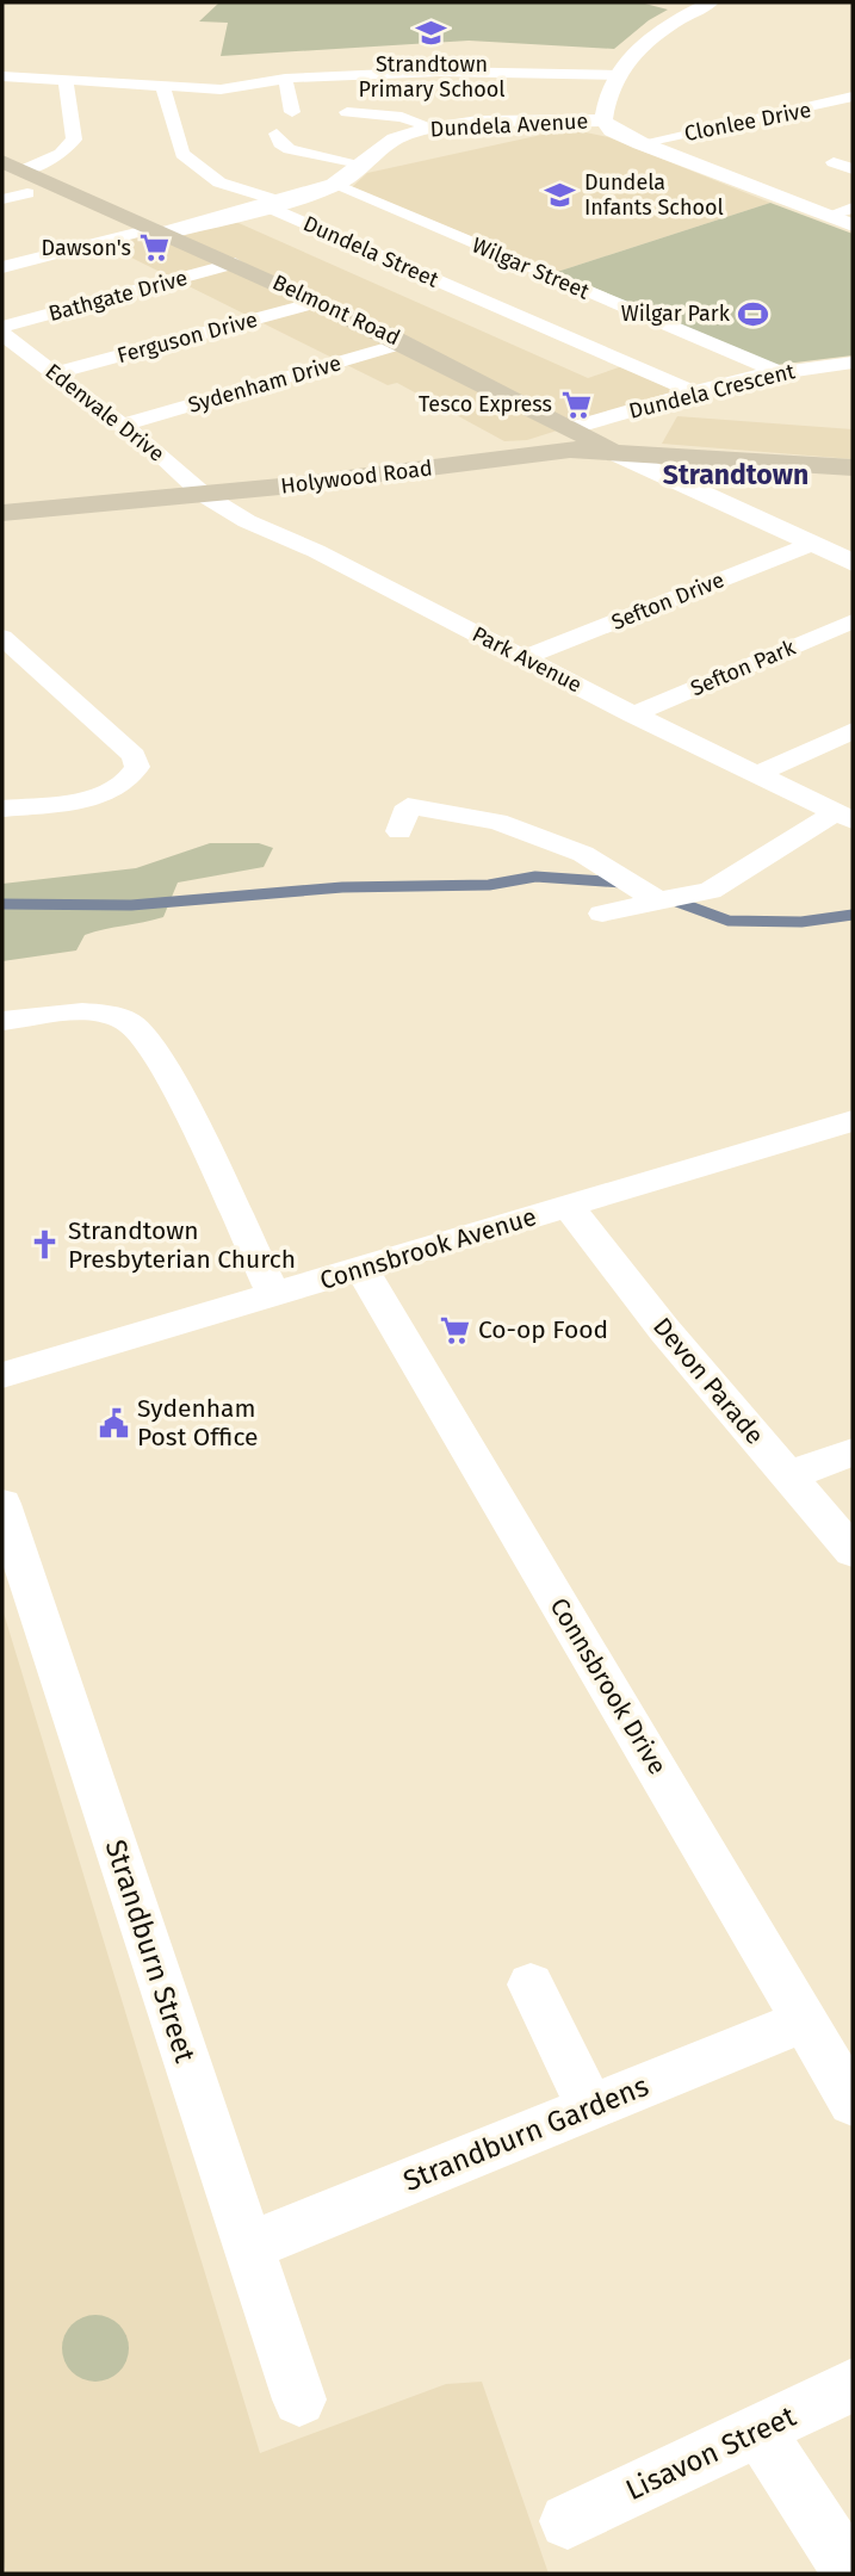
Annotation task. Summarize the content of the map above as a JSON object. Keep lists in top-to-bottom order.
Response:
{
  "streets": {
    "main road": ["Belmont Road", "Holywood Road"],
    "street": [
      "Clonlee Drive",
      "Dundela Avenue",
      "Dundela Street",
      "Wilgar Street",
      "Bathgate Drive",
      "Ferguson Drive",
      "Sydenham Drive",
      "Dundela Crescent",
      "Edenvale Drive",
      "Sefton Drive",
      "Park Avenue",
      "Sefton Park",
      "Connsbrook Avenue",
      "Devon Parade",
      "Connsbrook Drive",
      "Strandburn Street",
      "Strandburn Gardens",
      "Lisavon Street"
    ]
  },
  "crossings": [
    ["Clonlee Drive", "Dundela Avenue"],
    ["Dundela Avenue", "Dundela Street"],
    ["Dundela Avenue", "Wilgar Street"],
    ["Dundela Avenue", "Belmont Road"],
    ["Dundela Street", "Dundela Crescent"],
    ["Wilgar Street", "Dundela Crescent"],
    ["Bathgate Drive", "Belmont Road"],
    ["Belmont Road", "Ferguson Drive"],
    ["Belmont Road", "Sydenham Drive"],
    ["Belmont Road", "Dundela Crescent"],
    ["Belmont Road", "Holywood Road"],
    ["Ferguson Drive", "Edenvale Drive"],
    ["Sydenham Drive", "Edenvale Drive"],
    ["Edenvale Drive", "Holywood Road"],
    ["Edenvale Drive", "Park Avenue"],
    ["Holywood Road", "Park Avenue"],
    ["Sefton Drive", "Park Avenue"],
    ["Park Avenue", "Sefton Park"],
    ["Connsbrook Avenue", "Devon Parade"],
    ["Connsbrook Avenue", "Connsbrook Drive"],
    ["Connsbrook Drive", "Strandburn Gardens"],
    ["Strandburn Street", "Strandburn Gardens"]
  ],
  "districts": ["Strandtown"],
  "places": {
    "school or university": ["Strandtown Primary School", "Dundela Infants School"],
    "supermarket": ["Dawson's", "Tesco Express", "Co-op Food"],
    "sports": ["Wilgar Park"],
    "church": ["Strandtown Presbyterian Church"],
    "public building": ["Sydenham Post Office"]
  }
}
